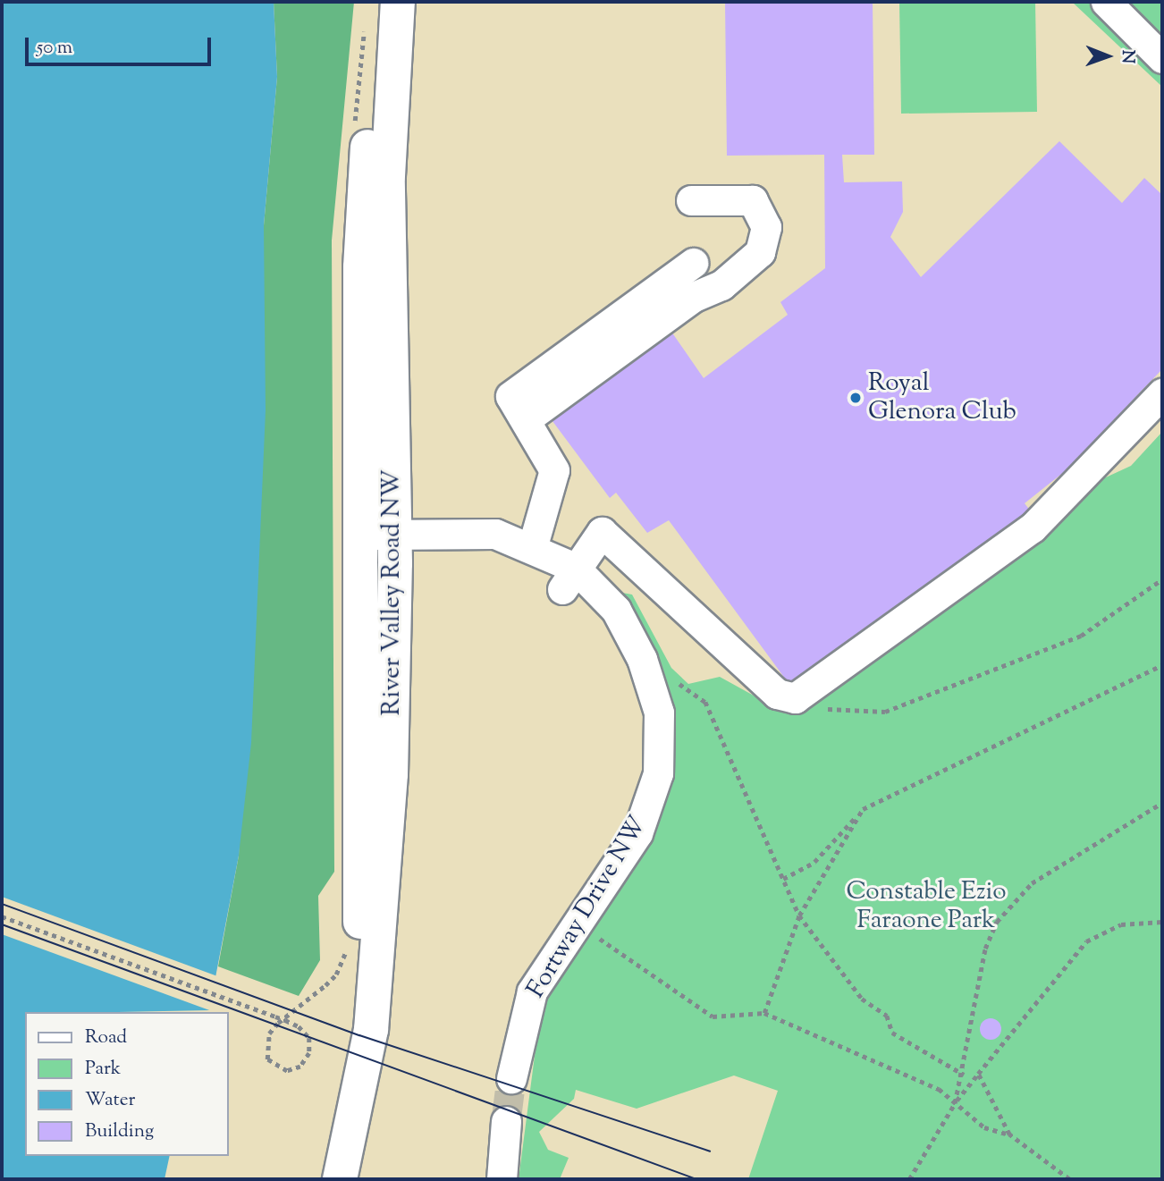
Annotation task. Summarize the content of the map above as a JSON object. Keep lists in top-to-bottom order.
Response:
{
  "streets": {
    "main road": ["River Valley Road NW"],
    "street": ["Fortway Drive NW"]
  },
  "crossings": [
    ["River Valley Road NW", "Fortway Drive NW"]
  ],
  "parks": ["Constable Ezio Faraone Park"],
  "places": ["Royal Glenora Club"],
  "legend": [
    "Road",
    "Park",
    "Water",
    "Building"
  ],
  "scale_bar": "50 m",
  "north": "right"
}
